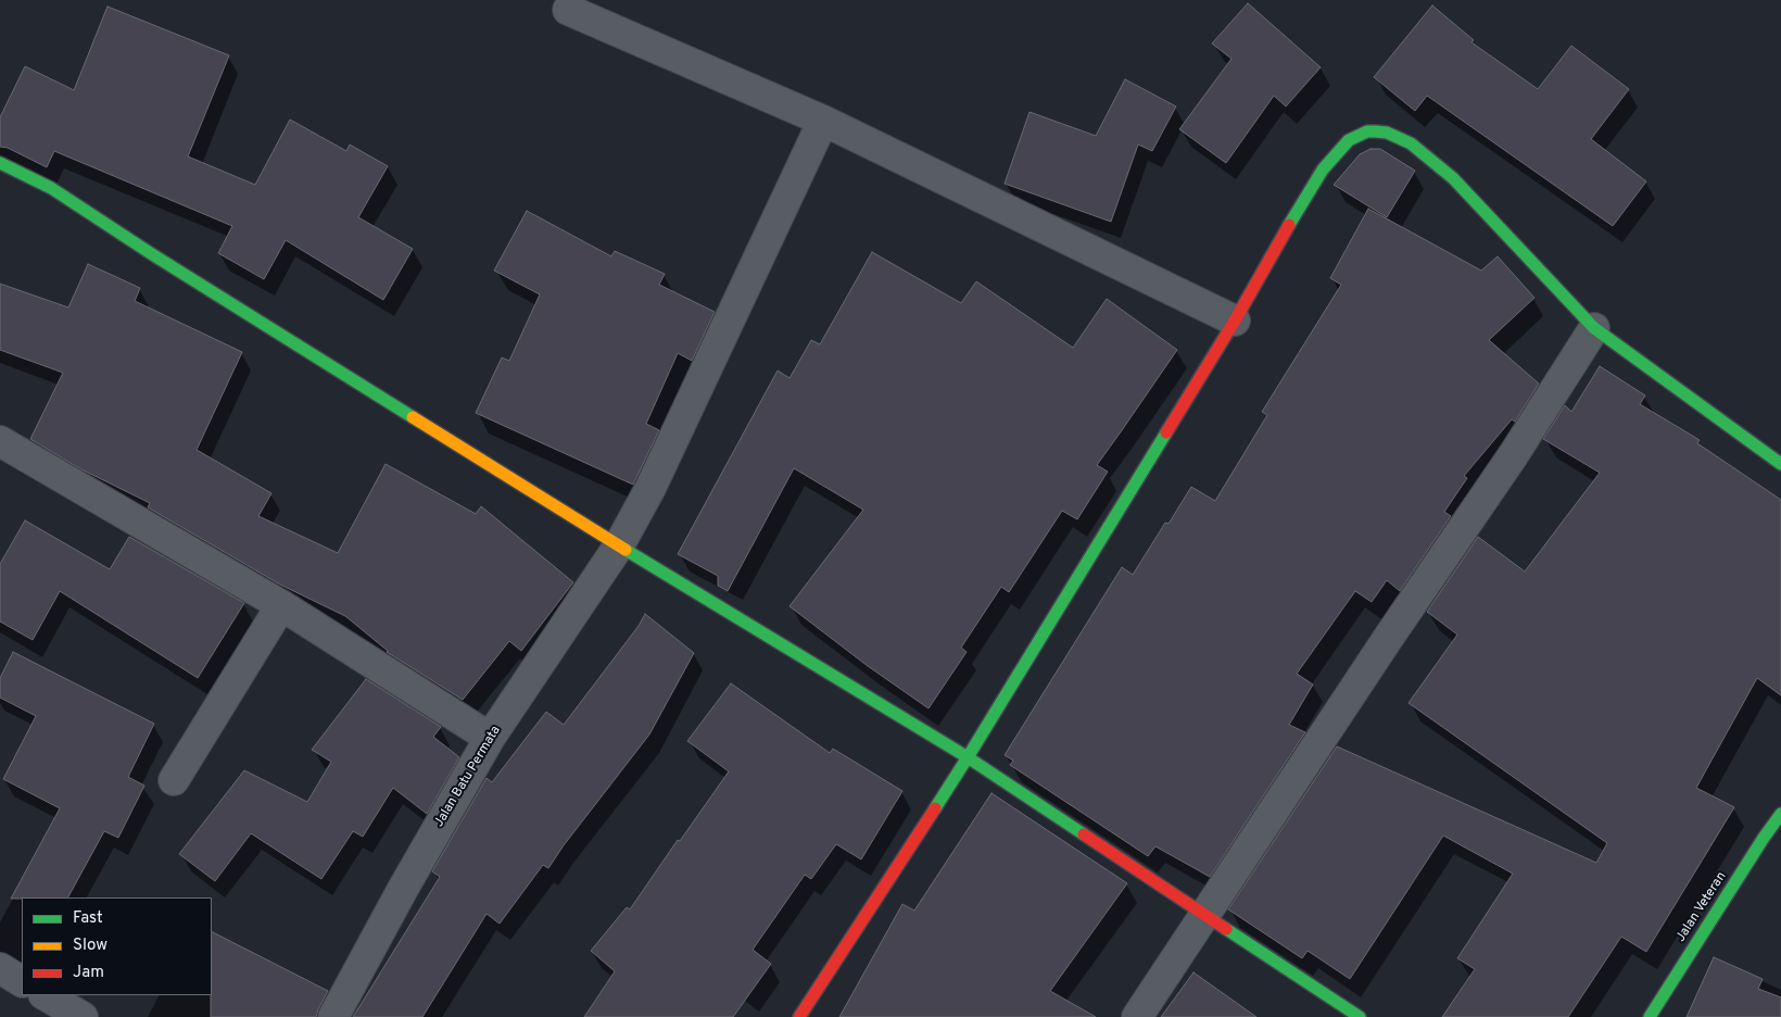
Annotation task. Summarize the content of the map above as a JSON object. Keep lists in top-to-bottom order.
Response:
{
  "streets": {
    "street": ["Jalan Batu Permata", "Jalan Veteran"]
  },
  "legend": ["Fast", "Slow", "Jam"]
}
